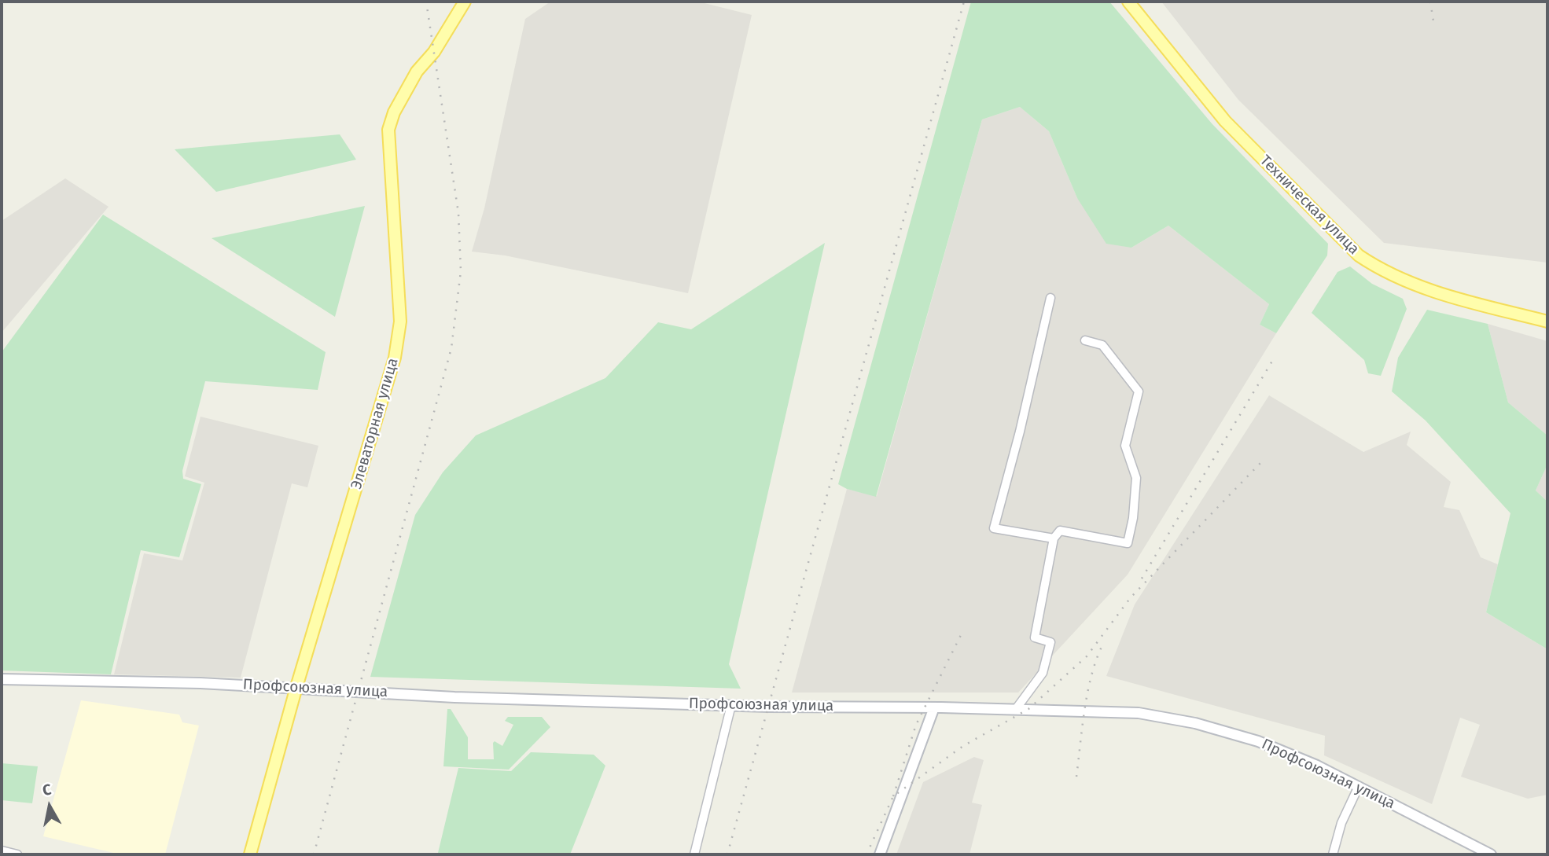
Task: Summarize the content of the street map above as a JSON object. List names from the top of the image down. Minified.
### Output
{"streets":{"main road":["Техническая улица","Элеваторная улица","Профсоюзная улица"]},"crossings":[["Элеваторная улица","Профсоюзная улица"]],"north":"top"}
